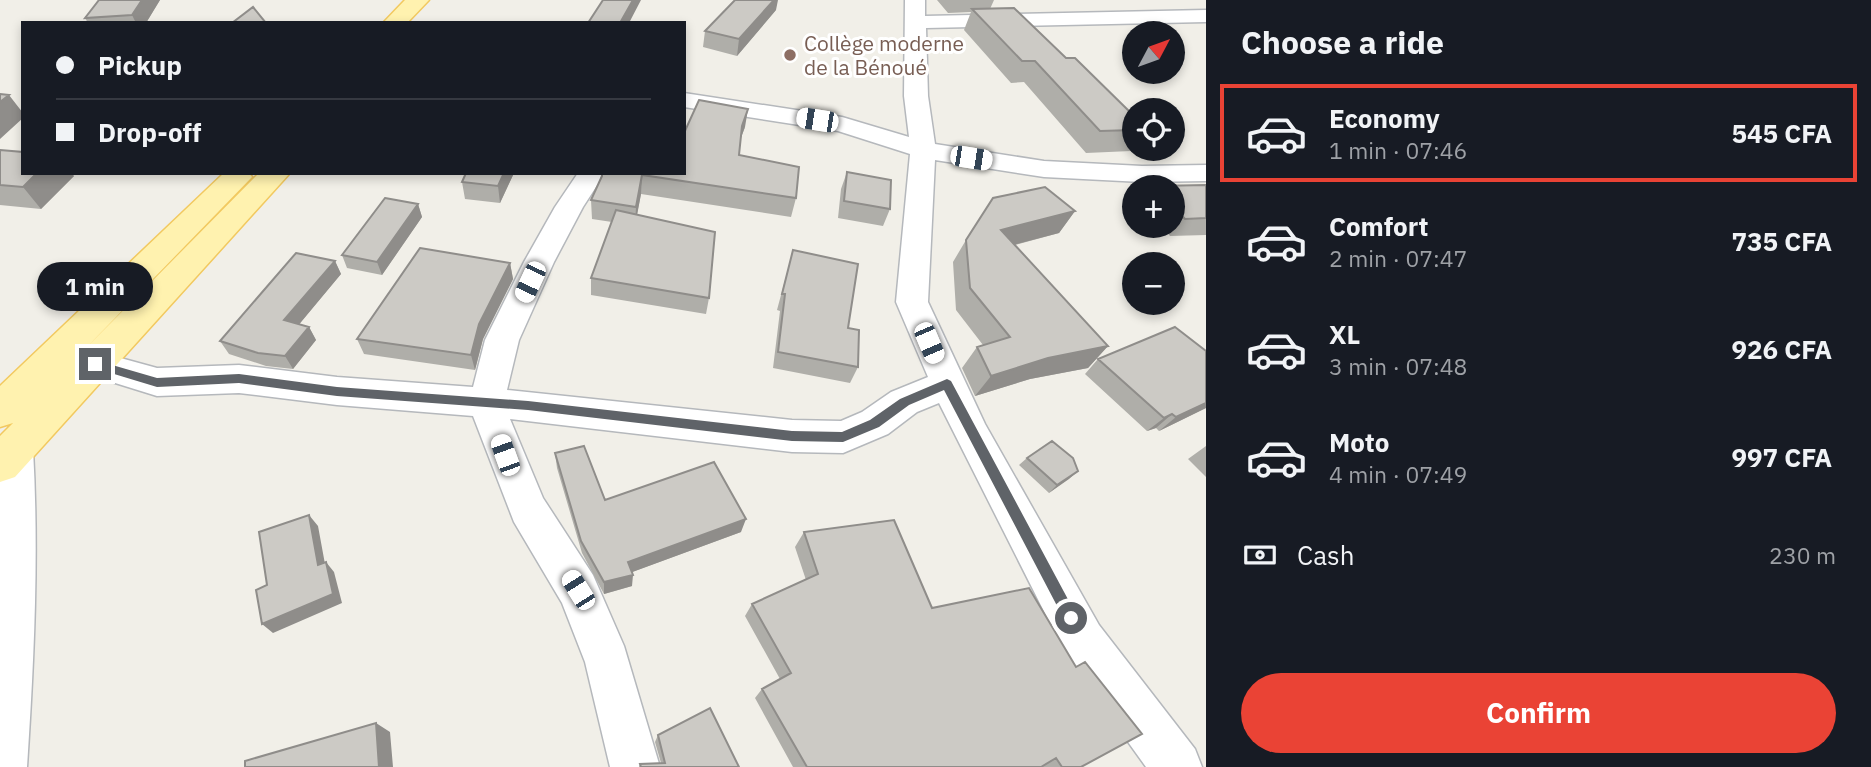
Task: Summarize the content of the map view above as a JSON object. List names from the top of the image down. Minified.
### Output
{"places":["Collège moderne de la Bénoué"],"north":"top right","page":{"heading":"Choose a ride","map_buttons":["+","−"],"banner":["Pickup","Drop-off"],"list":[{"name":"Economy","note":"1 min · 07:46","value":"545 CFA"},{"name":"Comfort","note":"2 min · 07:47","value":"735 CFA"},{"name":"XL","note":"3 min · 07:48","value":"926 CFA"},{"name":"Moto","note":"4 min · 07:49","value":"997 CFA"}],"bubble":"1 min","pay":["Cash","230 m"],"buttons":"Confirm"}}
